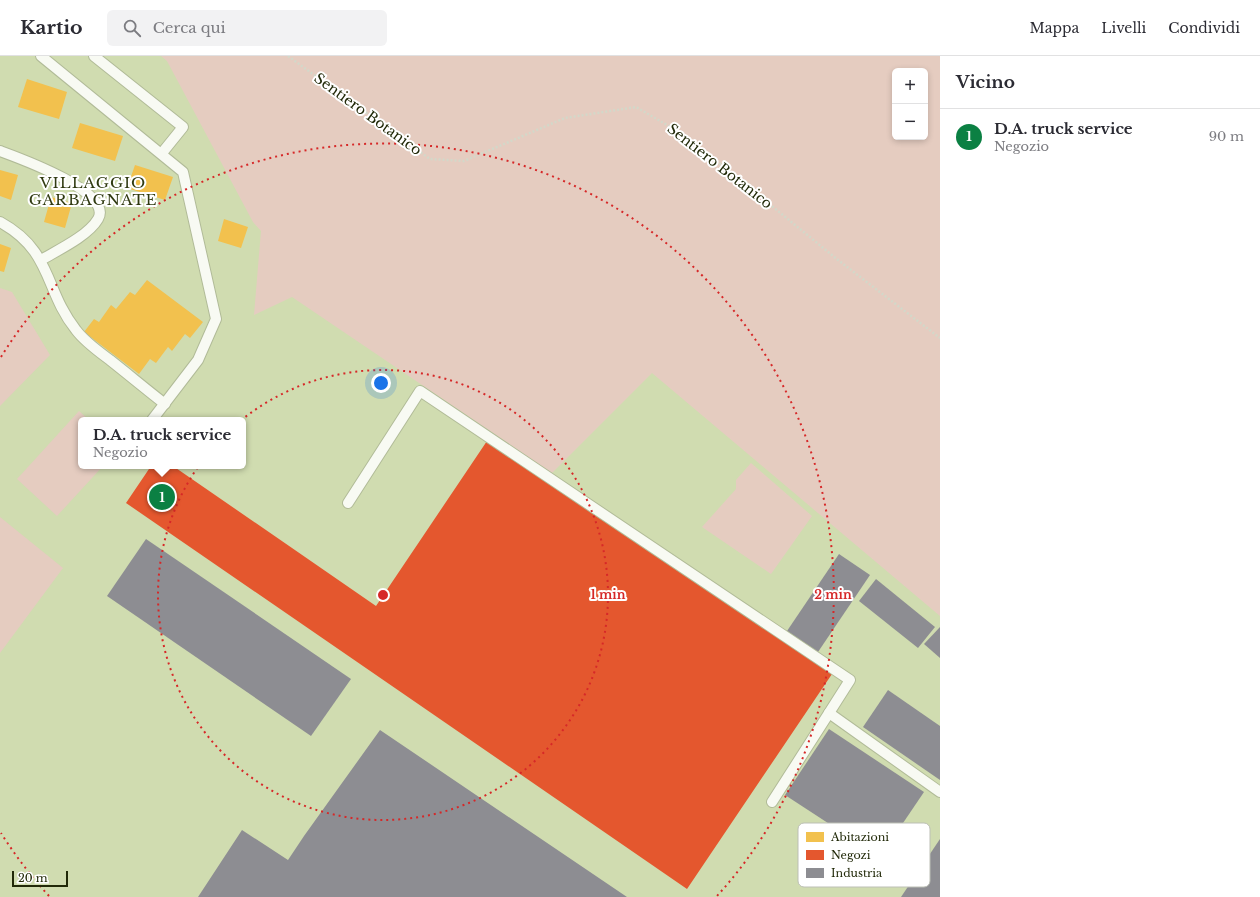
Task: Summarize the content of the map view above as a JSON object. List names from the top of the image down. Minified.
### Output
{"streets":{"path":["Sentiero Botanico"]},"districts":["VILLAGGIO GARBAGNATE"],"legend":["Abitazioni","Negozi","Industria"],"scale_bar":"20 m","page":{"header":"Kartio","search":"Cerca qui","nav":["Mappa","Livelli","Condividi"],"heading":"Vicino","map_buttons":["+","−"],"list":[{"mark":"1","name":"D.A. truck service","note":"Negozio","value":"90 m"}],"popup":["D.A. truck service","Negozio"],"pins":"1","scale":"20 m"},"rings":["1 min","2 min"]}
